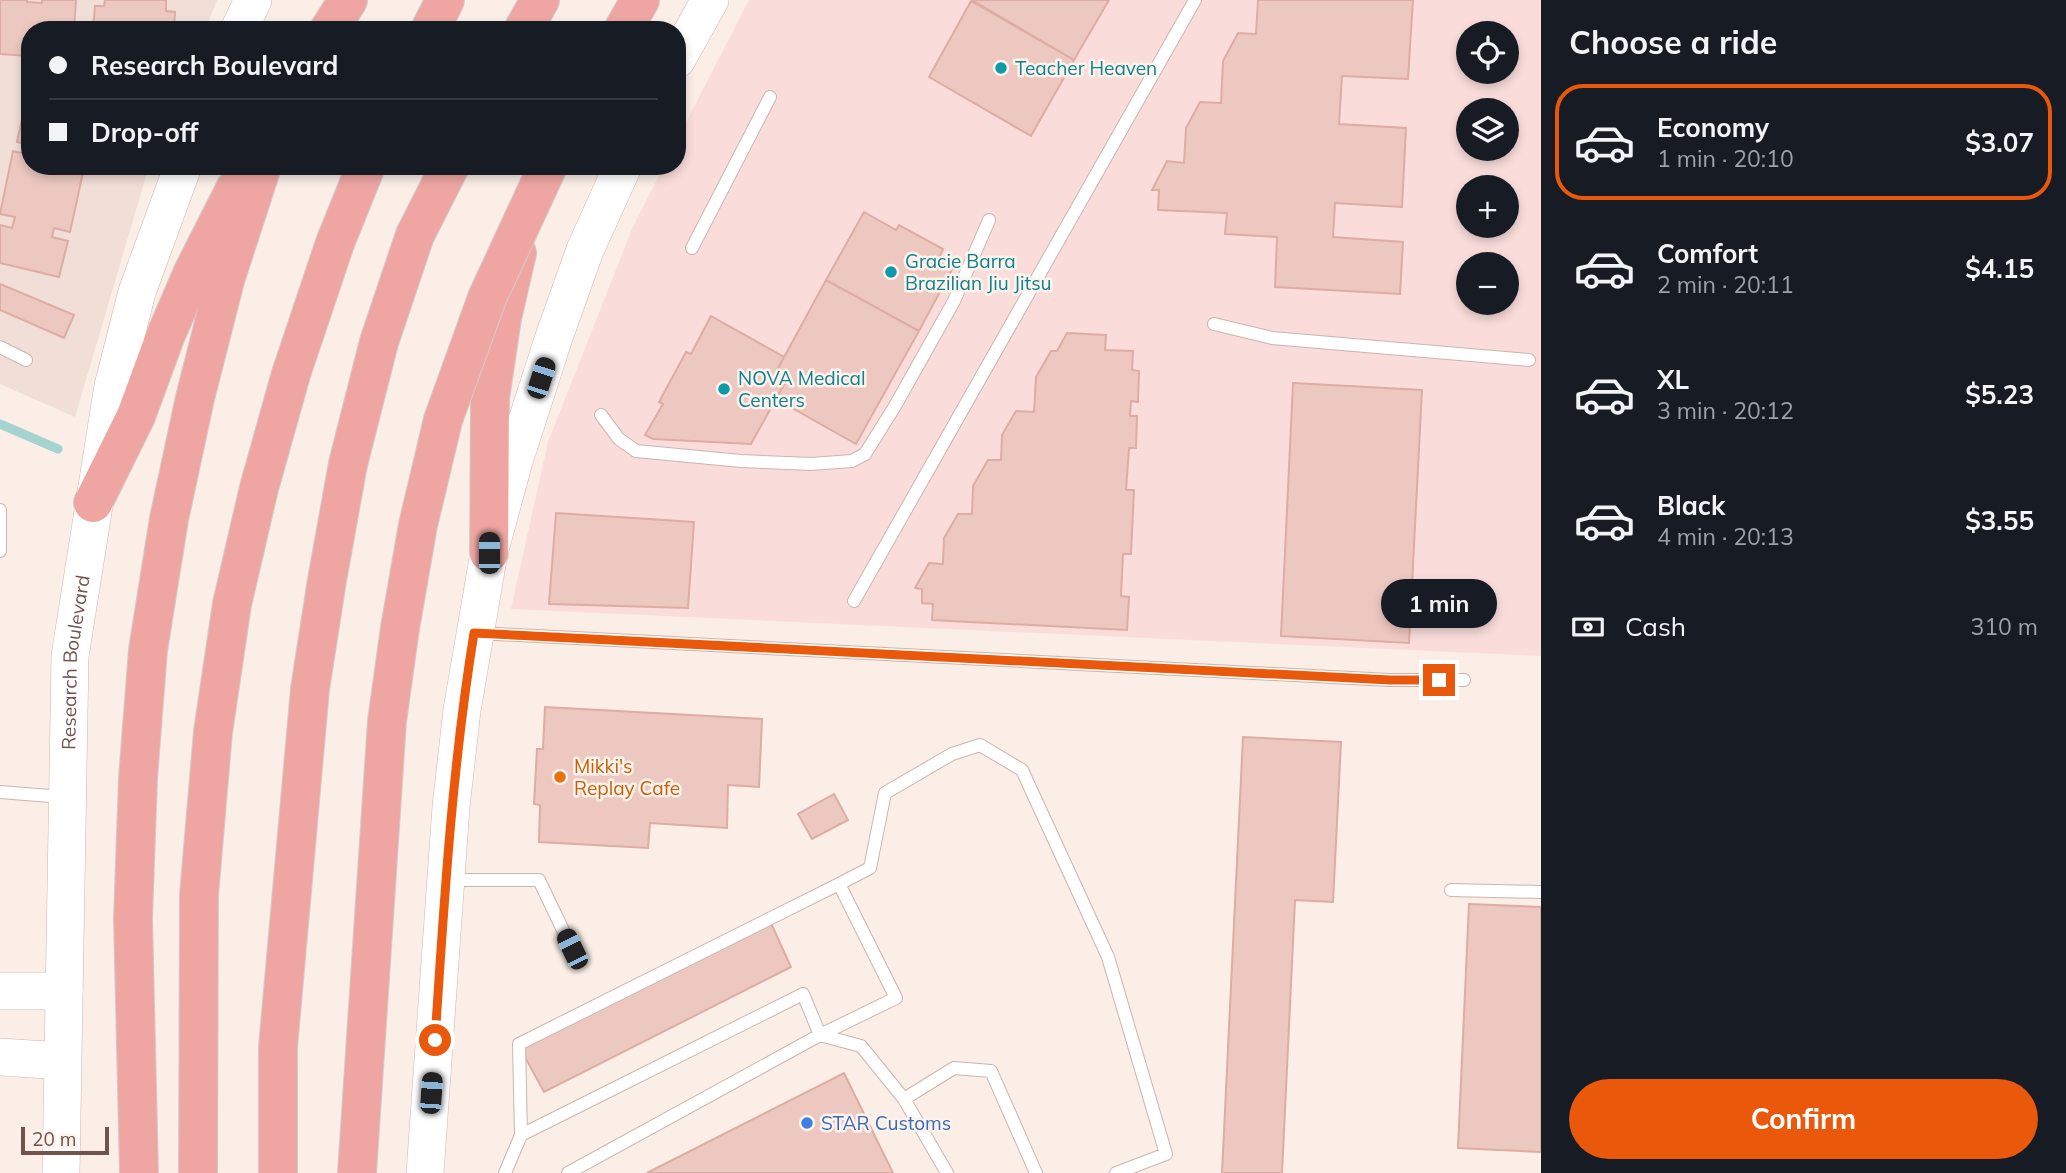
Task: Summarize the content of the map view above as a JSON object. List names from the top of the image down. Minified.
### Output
{"streets":{"main road":["Research Boulevard"]},"places":["Teacher Heaven","Gracie Barra Brazilian Jiu Jitsu","NOVA Medical Centers","Mikki's Replay Cafe","STAR Customs"],"scale_bar":"20 m","page":{"heading":"Choose a ride","map_buttons":["+","−"],"banner":["Research Boulevard","Drop-off"],"list":[{"name":"Economy","note":"1 min · 20:10","value":"$3.07"},{"name":"Comfort","note":"2 min · 20:11","value":"$4.15"},{"name":"XL","note":"3 min · 20:12","value":"$5.23"},{"name":"Black","note":"4 min · 20:13","value":"$3.55"}],"bubble":"1 min","pay":["Cash","310 m"],"buttons":"Confirm","scale":"20 m"}}
